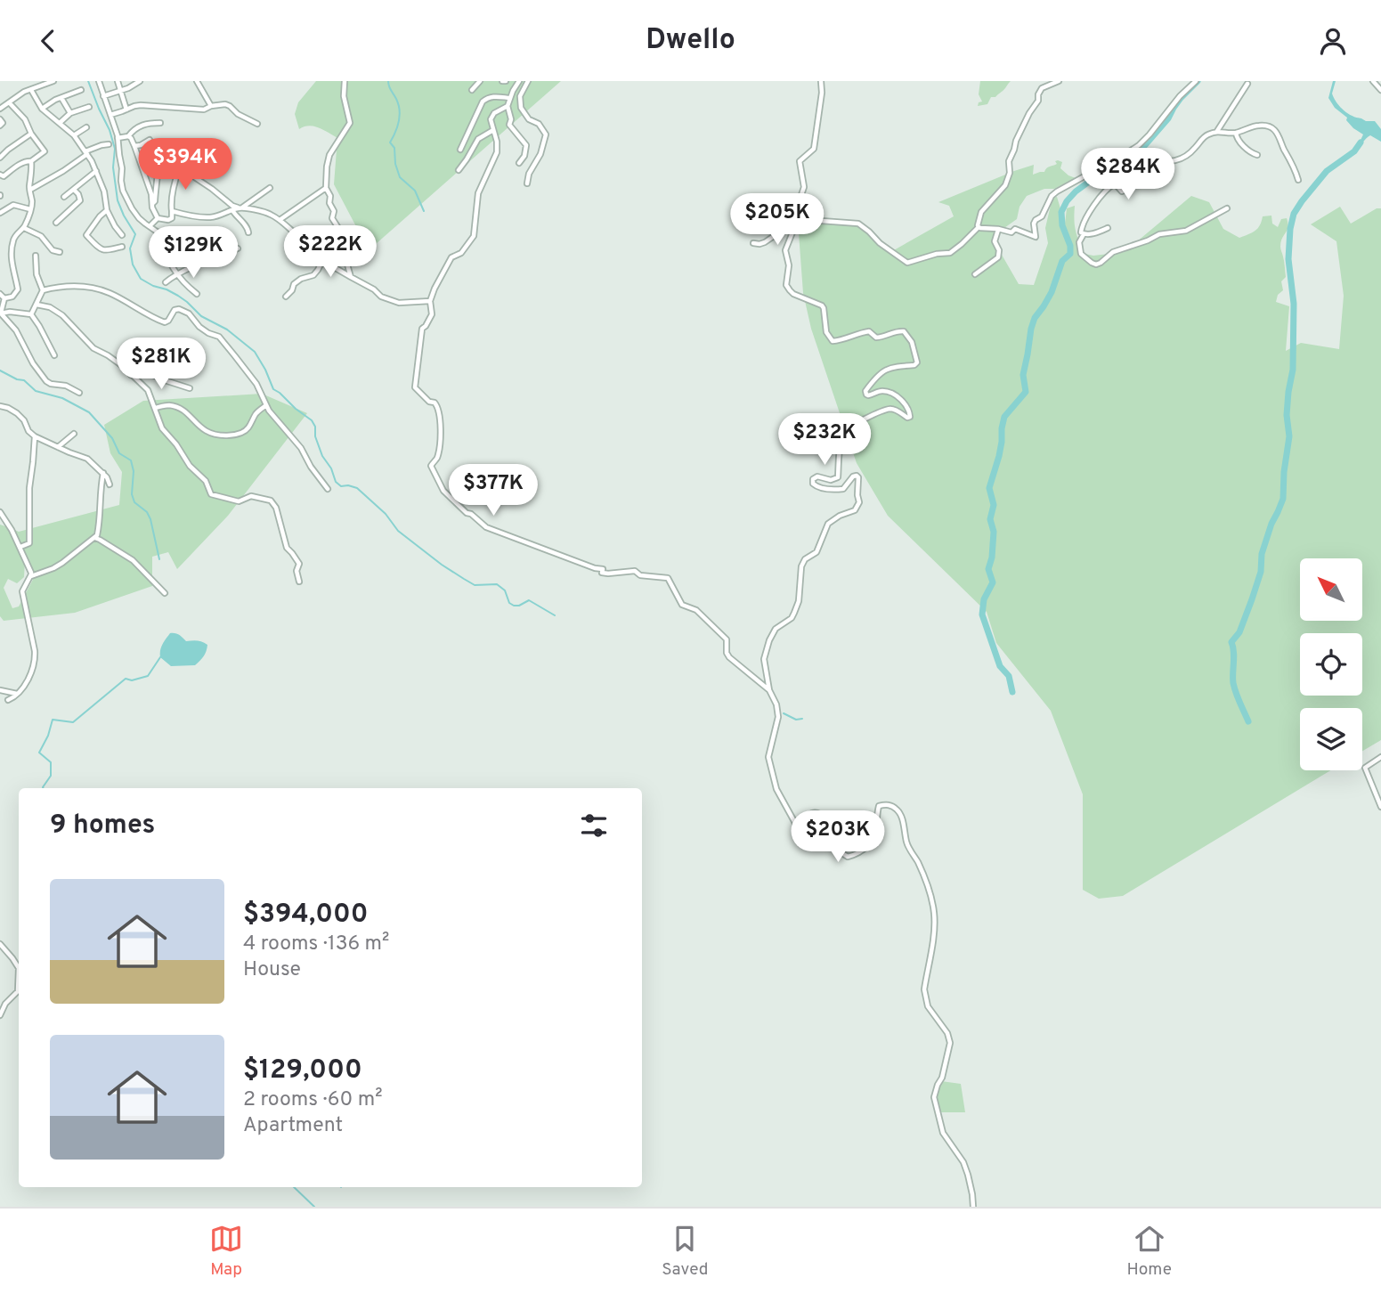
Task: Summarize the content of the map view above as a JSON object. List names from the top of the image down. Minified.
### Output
{"north":"top left","page":{"header":"Dwello","price":["$394K","$284K","$205K","$222K","$129K","$281K","$232K","$377K","$203K"],"heading":"9 homes","list":[{"name":"$394,000","note":"4 rooms · 136 m² · House"},{"name":"$129,000","note":"2 rooms · 60 m² · Apartment"}],"tabs":["Map","Saved","Home"]}}
